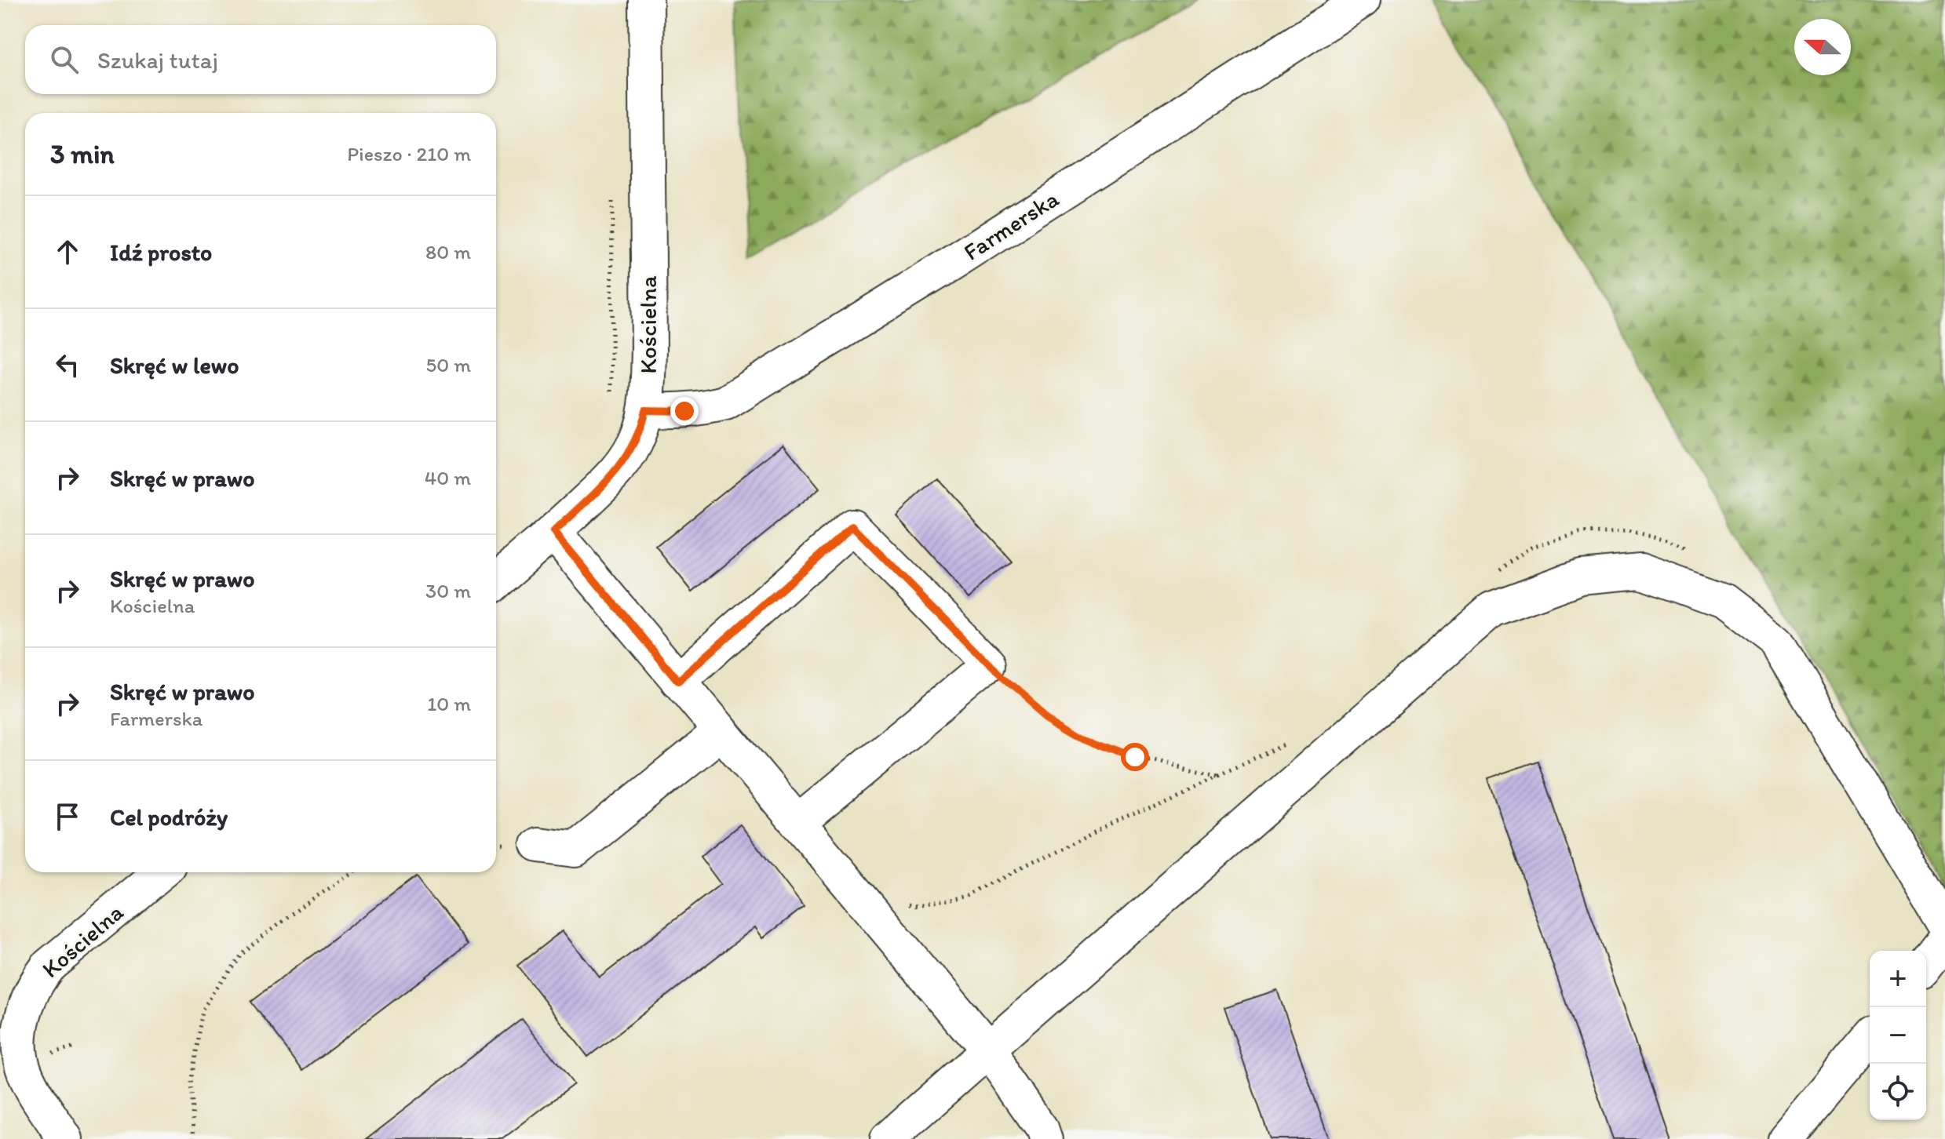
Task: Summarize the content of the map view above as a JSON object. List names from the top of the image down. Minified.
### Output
{"streets":{"street":["Farmerska","Kościelna"]},"crossings":[["Farmerska","Kościelna"]],"north":"left","page":{"search":"Szukaj tutaj","heading":["3 min","Pieszo · 210 m"],"list":[["Idź prosto","80 m"],["Skręć w lewo","50 m"],["Skręć w prawo","40 m"],["Skręć w prawo","Kościelna","30 m"],["Skręć w prawo","Farmerska","10 m"],"Cel podróży"],"map_buttons":["+","−"]}}
